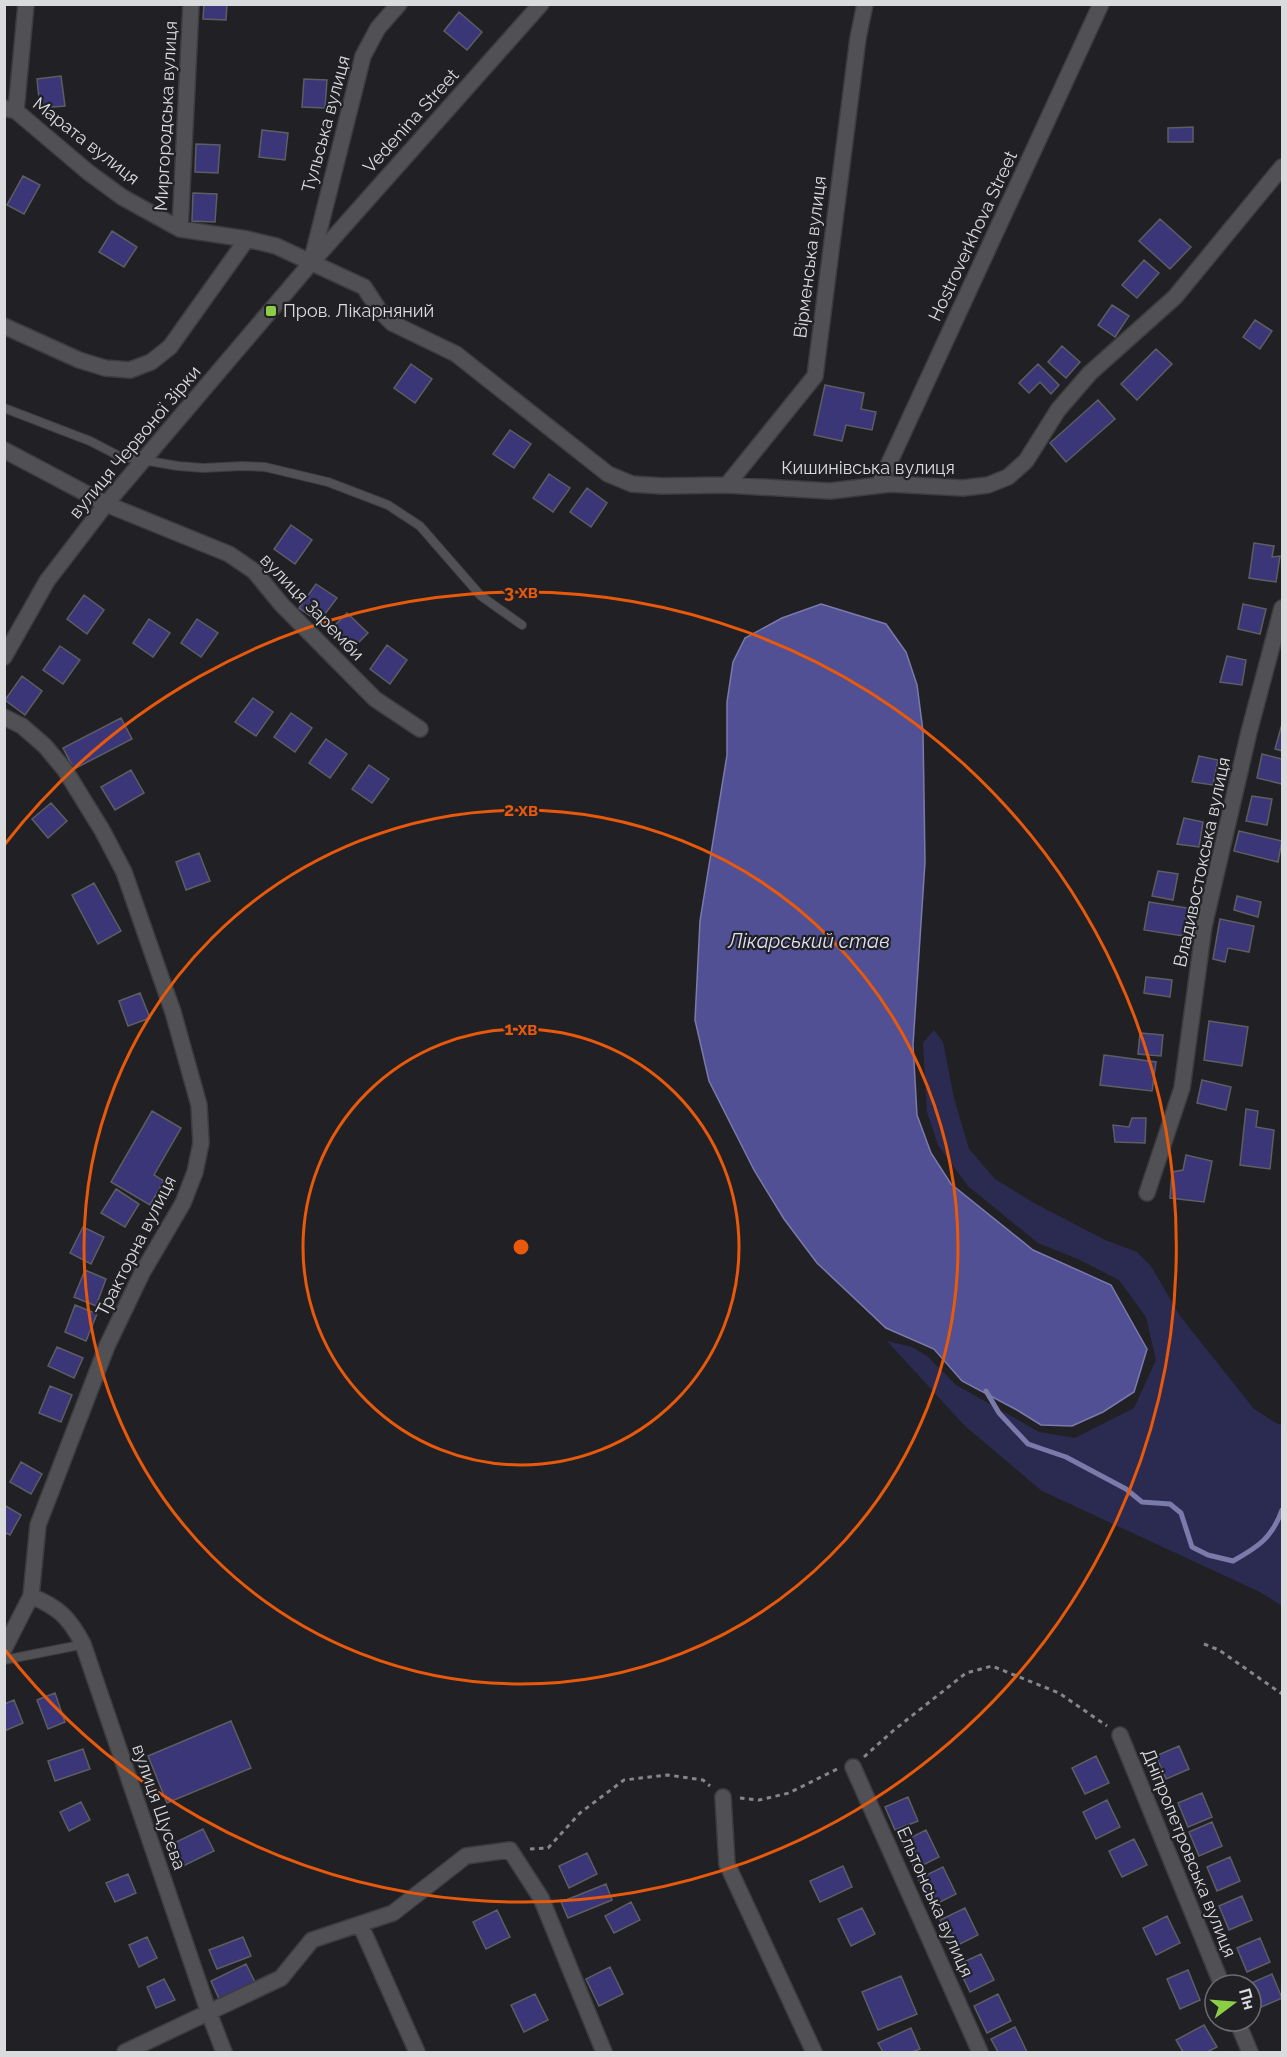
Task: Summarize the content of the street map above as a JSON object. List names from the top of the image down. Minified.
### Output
{"streets":{"street":["Миргородська вулиця","Vedenina Street","Тульська вулиця","Марата вулиця","Hostroverkhova Street","Вірменська вулиця","вулиця Червоної Зірки","Кишинівська вулиця","вулиця Заремби","Владивостокська вулиця","Тракторна вулиця","вулиця Щусєва","Дніпропетровська вулиця","Ельтонська вулиця"]},"crossings":[["Миргородська вулиця","Марата вулиця"],["Vedenina Street","Тульська вулиця"],["Vedenina Street","Марата вулиця"],["Vedenina Street","вулиця Червоної Зірки"],["Vedenina Street","Кишинівська вулиця"],["Тульська вулиця","Марата вулиця"],["Тульська вулиця","вулиця Червоної Зірки"],["Тульська вулиця","Кишинівська вулиця"],["Марата вулиця","вулиця Червоної Зірки"],["Марата вулиця","Кишинівська вулиця"],["Hostroverkhova Street","Кишинівська вулиця"],["Вірменська вулиця","Кишинівська вулиця"],["вулиця Червоної Зірки","Кишинівська вулиця"],["вулиця Червоної Зірки","вулиця Заремби"],["Тракторна вулиця","вулиця Щусєва"]],"water":["Лікарський став"],"places":{"transit":["Пров. Лікарняний"]},"north":"right","rings":["3 хв","2 хв","1 хв"]}
